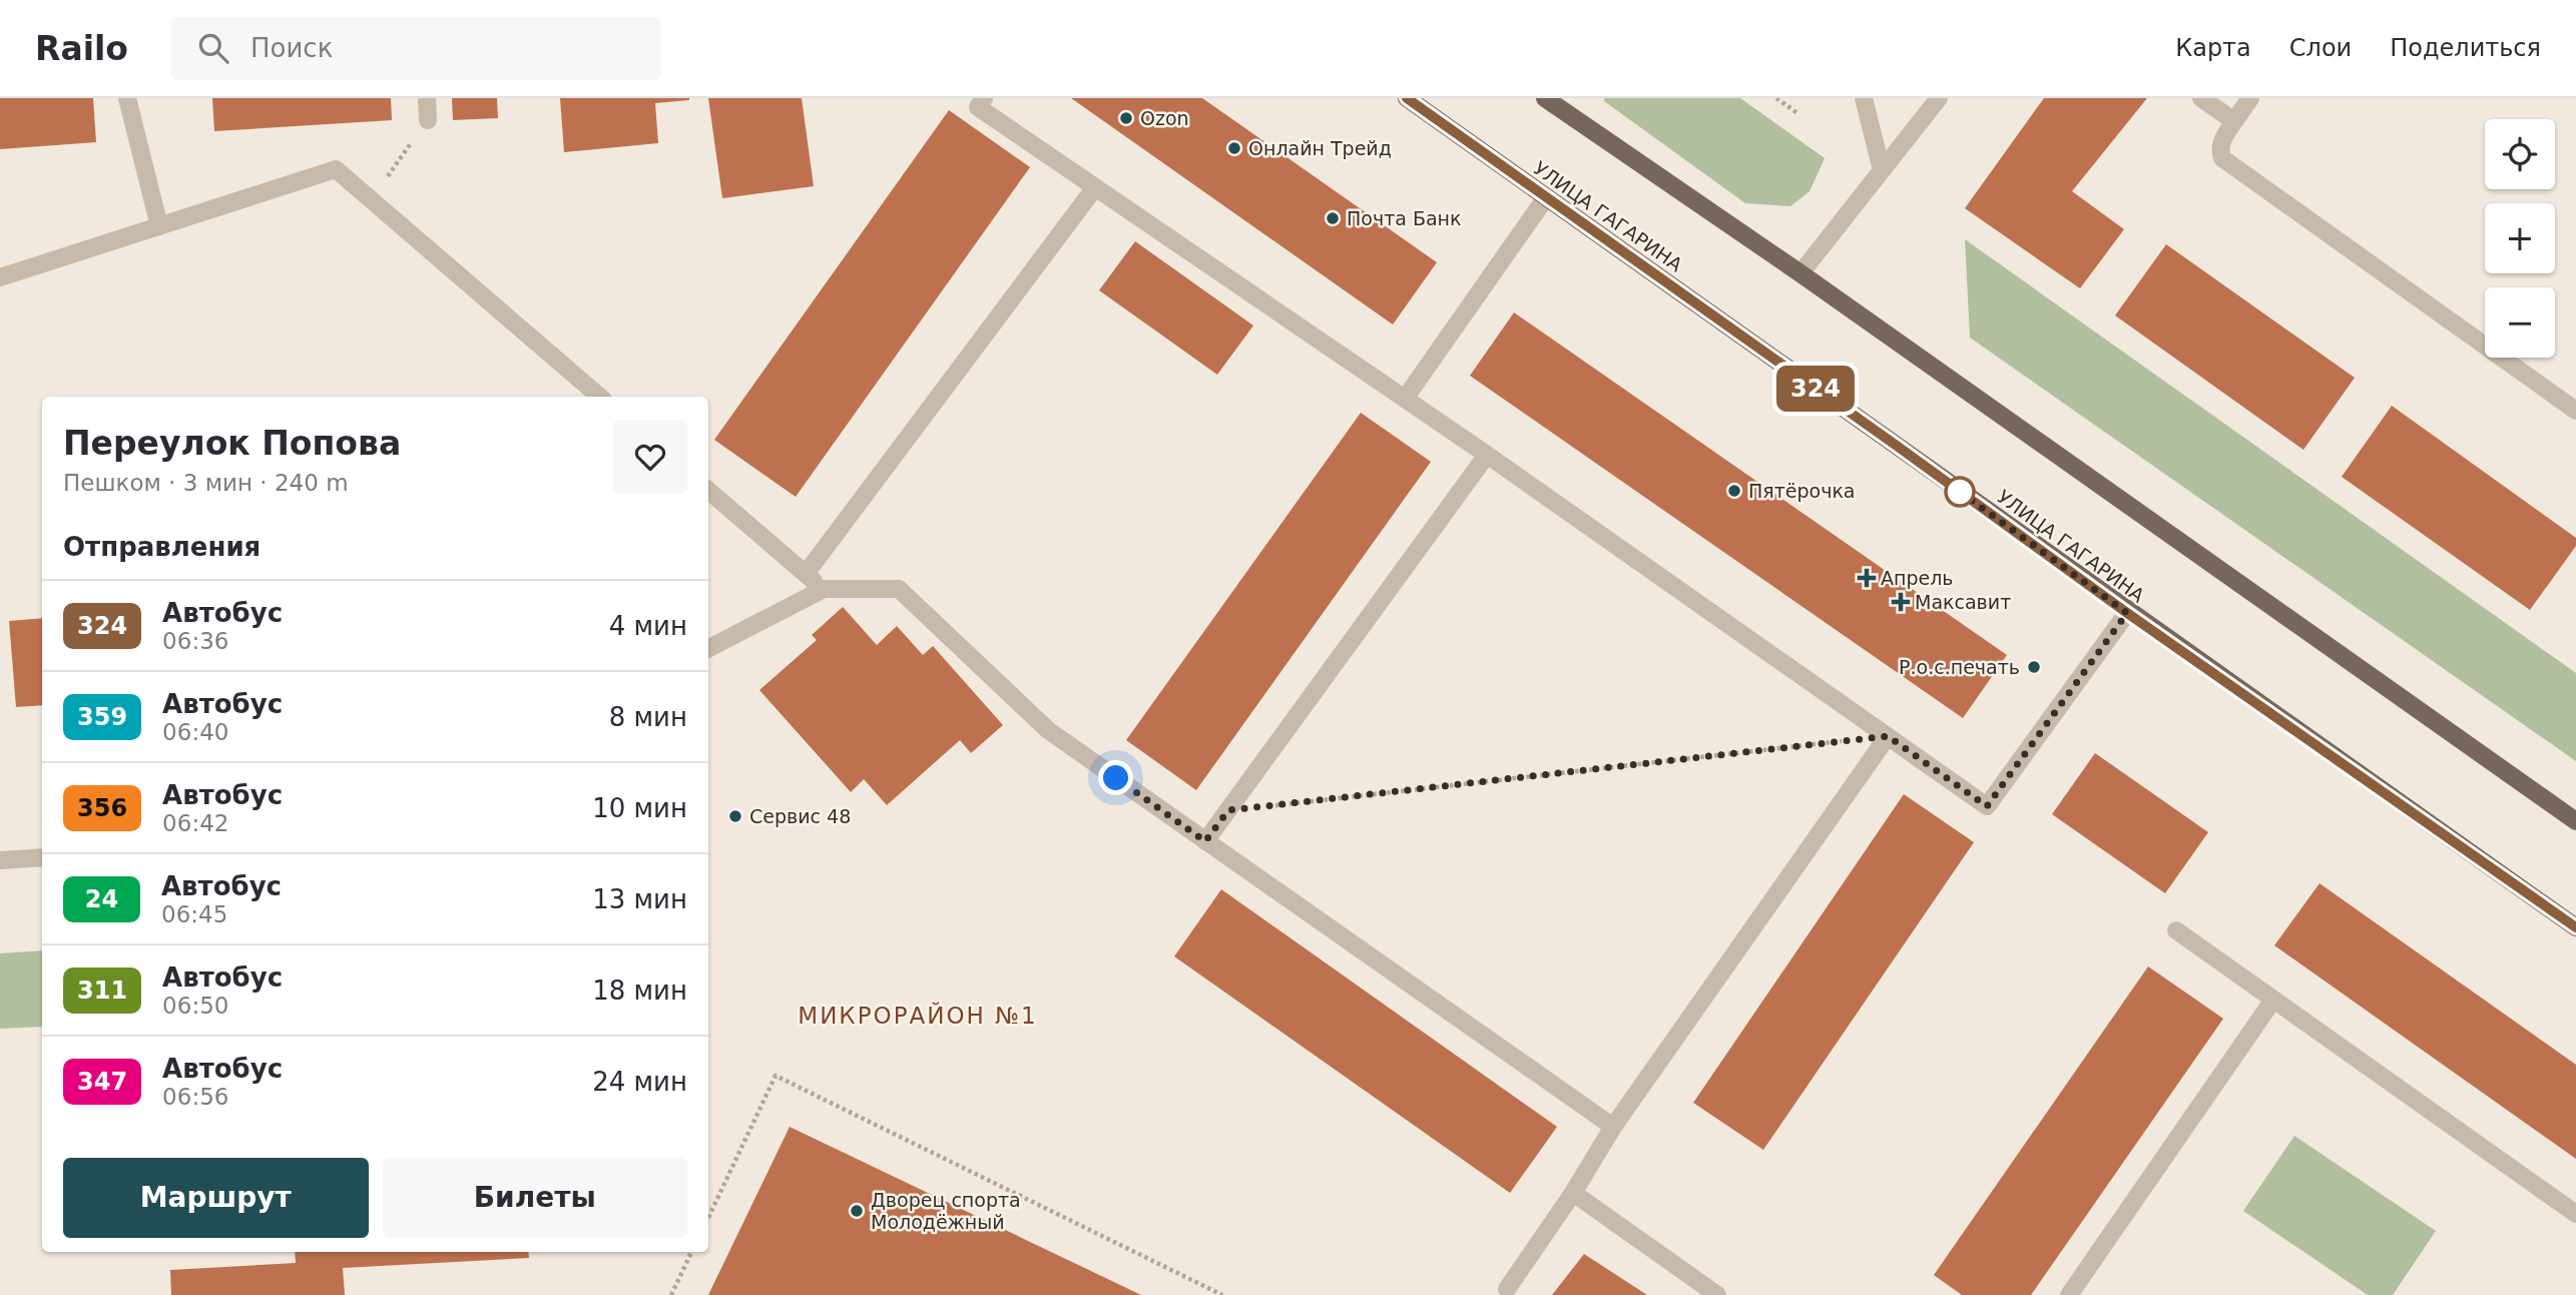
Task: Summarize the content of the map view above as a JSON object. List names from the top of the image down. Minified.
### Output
{"streets":{"main road":["УЛИЦА ГАГАРИНА"]},"districts":["МИКРОРАЙОН №1"],"places":{"other":["Ozon","Онлайн Трейд","Почта Банк","Пятёрочка","Р.о.с.печать","Сервис 48","Дворец спорта Молодёжный"],"health":["Апрель","Максавит"]},"lines":["bus line 324"],"page":{"header":"Railo","search":"Поиск","nav":["Карта","Слои","Поделиться"],"on_map":"324","map_buttons":["+","−"],"heading":[["Переулок Попова","Пешком · 3 мин · 240 m"],"Отправления"],"list":[{"mark":"324","name":"Автобус","note":"06:36","value":"4 мин"},{"mark":"359","name":"Автобус","note":"06:40","value":"8 мин"},{"mark":"356","name":"Автобус","note":"06:42","value":"10 мин"},{"mark":"24","name":"Автобус","note":"06:45","value":"13 мин"},{"mark":"311","name":"Автобус","note":"06:50","value":"18 мин"},{"mark":"347","name":"Автобус","note":"06:56","value":"24 мин"}],"buttons":["Маршрут","Билеты"]}}
